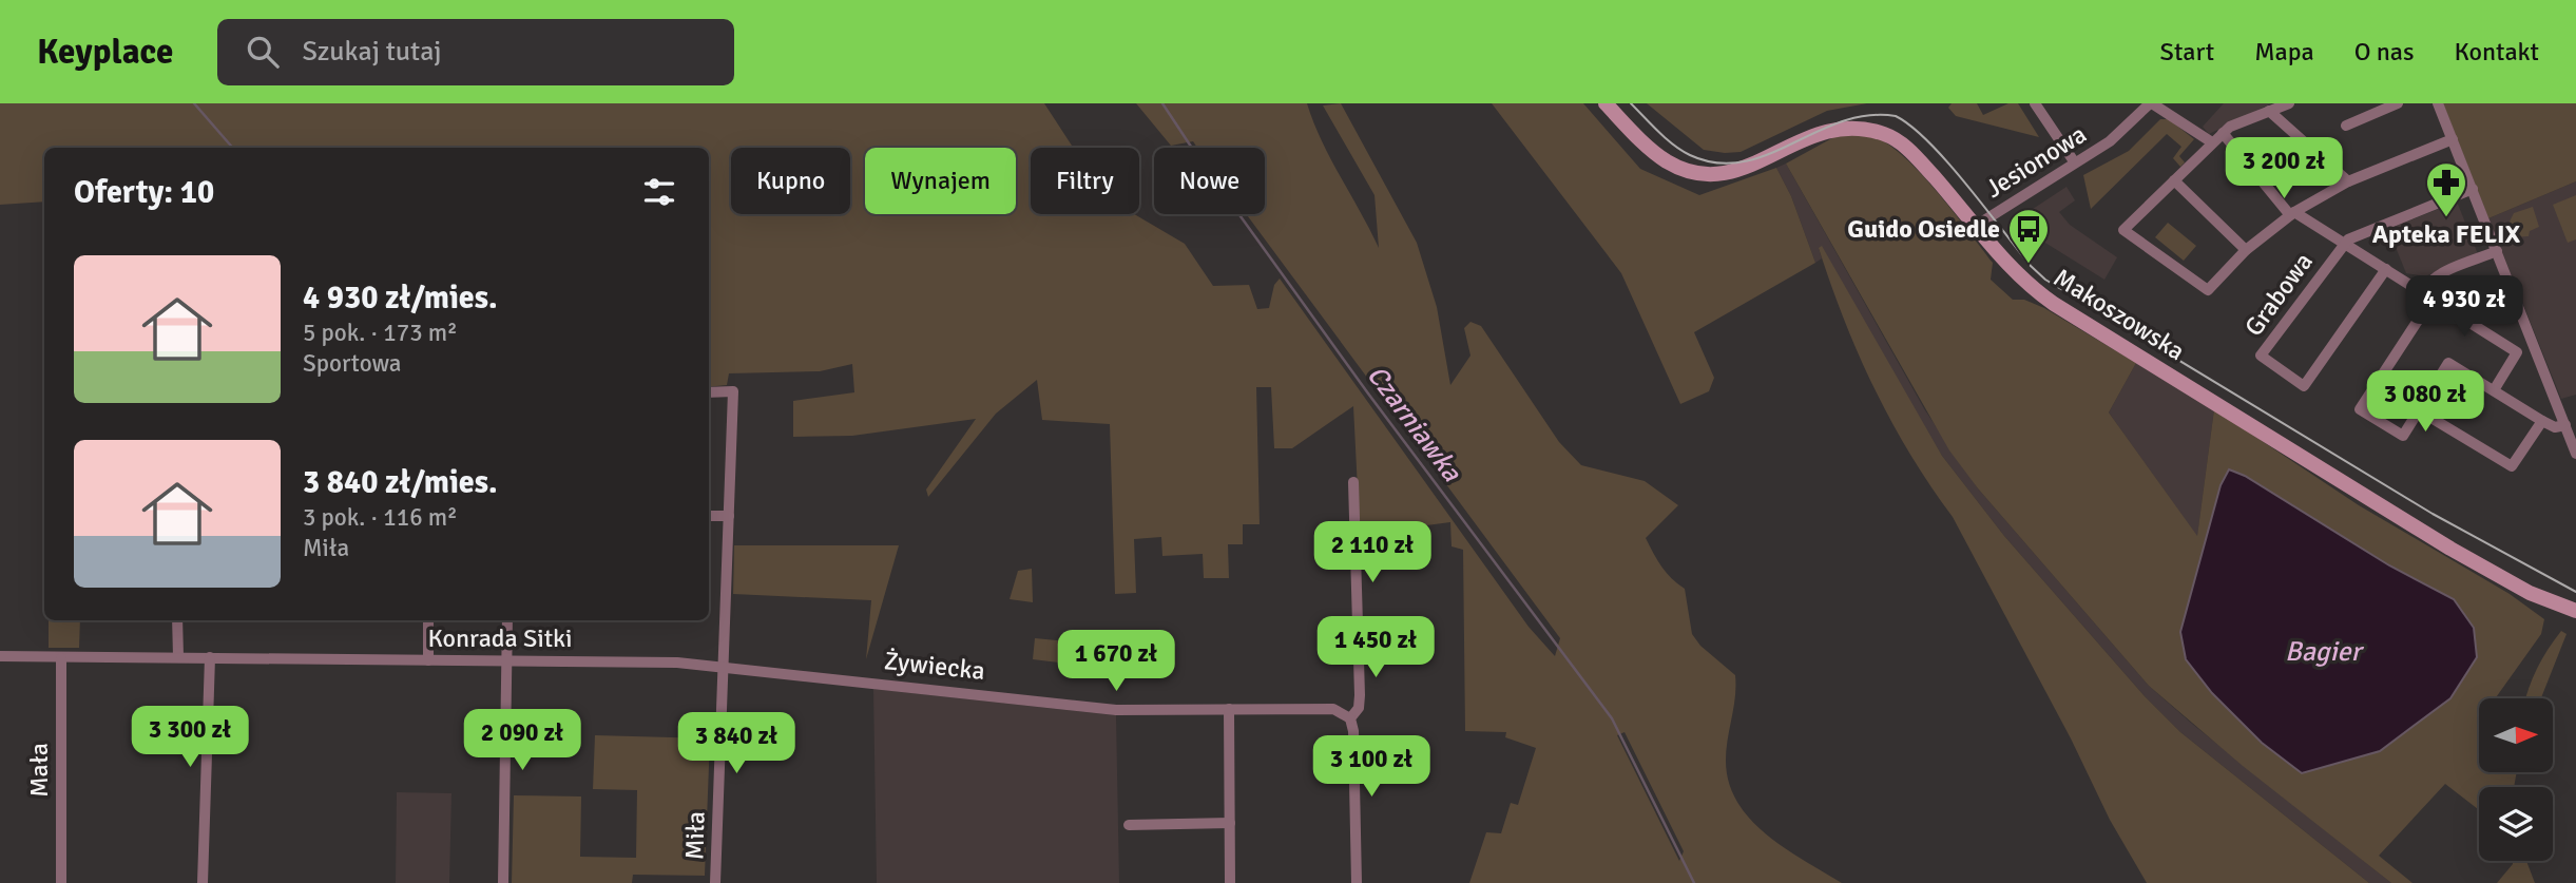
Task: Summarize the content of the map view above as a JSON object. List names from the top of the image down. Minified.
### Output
{"streets":{"main road":["Makoszowska"],"street":["Jesionowa","Grabowa","Konrada Sitki","Żywiecka","Mała","Miła"]},"crossings":[["Jesionowa","Makoszowska"],["Konrada Sitki","Żywiecka"],["Konrada Sitki","Mała"],["Konrada Sitki","Miła"]],"water":["Czarniawka","Bagier"],"places":{"pharmacy":["Apteka FELIX"],"bus stop":["Guido Osiedle"]},"north":"right","page":{"header":"Keyplace","search":"Szukaj tutaj","nav":["Start","Mapa","O nas","Kontakt"],"price":["3 200 zł","4 930 zł","3 080 zł","2 110 zł","1 450 zł","1 670 zł","3 300 zł","2 090 zł","3 840 zł","3 100 zł"],"chip":["Kupno","Wynajem","Filtry","Nowe"],"heading":"Oferty: 10","list":[{"name":"4 930 zł/mies.","note":"5 pok. · 173 m² · Sportowa"},{"name":"3 840 zł/mies.","note":"3 pok. · 116 m² · Miła"}]}}
